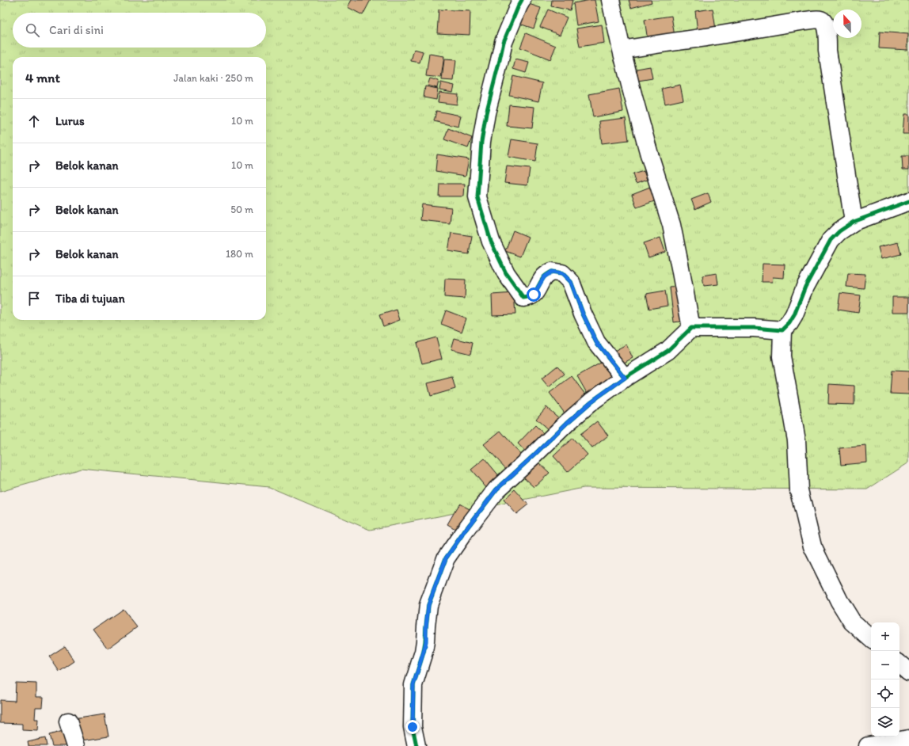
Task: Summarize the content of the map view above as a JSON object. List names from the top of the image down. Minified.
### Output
{"north":"top","page":{"search":"Cari di sini","heading":["4 mnt","Jalan kaki · 250 m"],"list":[["Lurus","10 m"],["Belok kanan","10 m"],["Belok kanan","50 m"],["Belok kanan","180 m"],"Tiba di tujuan"],"map_buttons":["+","−"]}}
